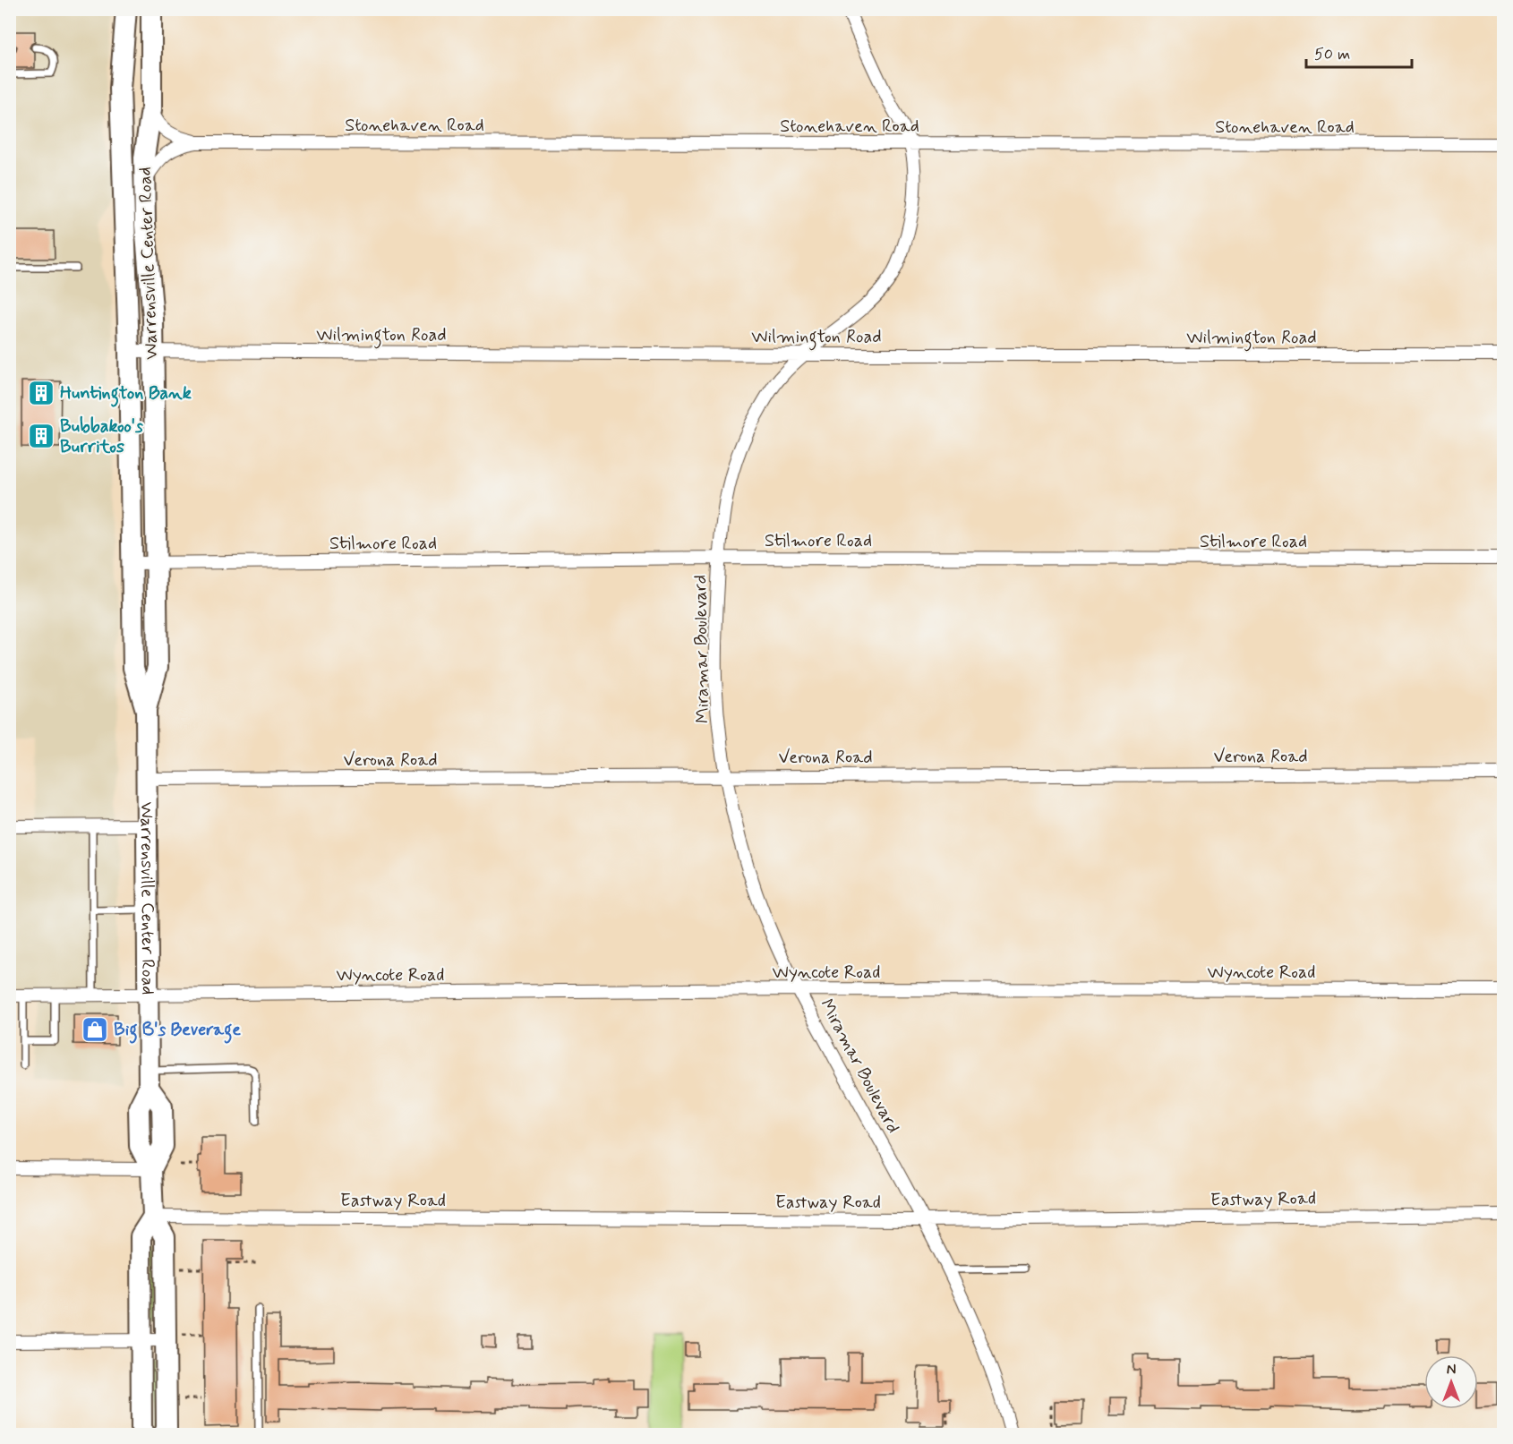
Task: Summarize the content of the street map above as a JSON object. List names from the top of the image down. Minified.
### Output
{"streets":{"main road":["Warrensville Center Road"],"street":["Stonehaven Road","Wilmington Road","Stilmore Road","Miramar Boulevard","Verona Road","Wyncote Road","Eastway Road"]},"crossings":[["Stonehaven Road","Warrensville Center Road"],["Stonehaven Road","Miramar Boulevard"],["Warrensville Center Road","Wilmington Road"],["Warrensville Center Road","Stilmore Road"],["Warrensville Center Road","Verona Road"],["Warrensville Center Road","Wyncote Road"],["Warrensville Center Road","Eastway Road"],["Wilmington Road","Miramar Boulevard"],["Stilmore Road","Miramar Boulevard"],["Miramar Boulevard","Verona Road"],["Miramar Boulevard","Wyncote Road"],["Miramar Boulevard","Eastway Road"]],"places":{"building":["Huntington Bank","Bubbakoo's Burritos"],"shop":["Big B's Beverage"]},"scale_bar":"50 m","north":"top"}
